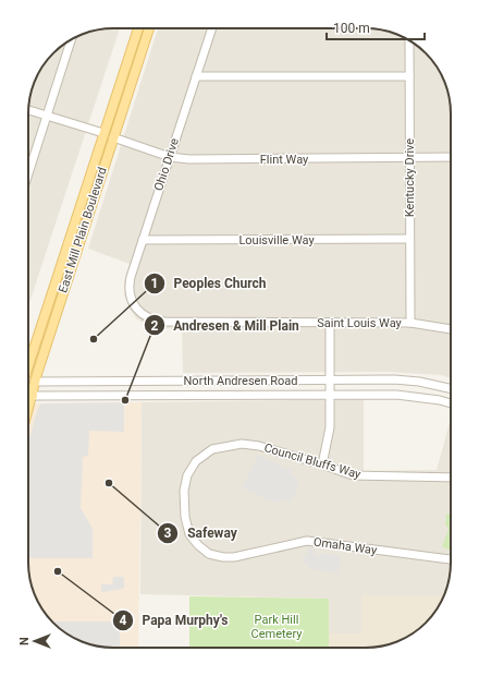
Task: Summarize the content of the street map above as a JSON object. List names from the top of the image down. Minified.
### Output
{"streets":{"main road":["East Mill Plain Boulevard","North Andresen Road"],"street":["Flint Way","Ohio Drive","Kentucky Drive","Louisville Way","Saint Louis Way","Council Bluffs Way","Omaha Way"]},"crossings":[["Flint Way","Ohio Drive"],["Flint Way","Kentucky Drive"],["Flint Way","East Mill Plain Boulevard"],["Ohio Drive","Louisville Way"],["Ohio Drive","Saint Louis Way"],["Kentucky Drive","Louisville Way"],["Kentucky Drive","Saint Louis Way"],["East Mill Plain Boulevard","North Andresen Road"],["Council Bluffs Way","Omaha Way"]],"parks":["Park Hill Cemetery"],"places":["Peoples Church","Andresen & Mill Plain","Safeway","Papa Murphy's"],"scale_bar":"100 m","north":"left"}
